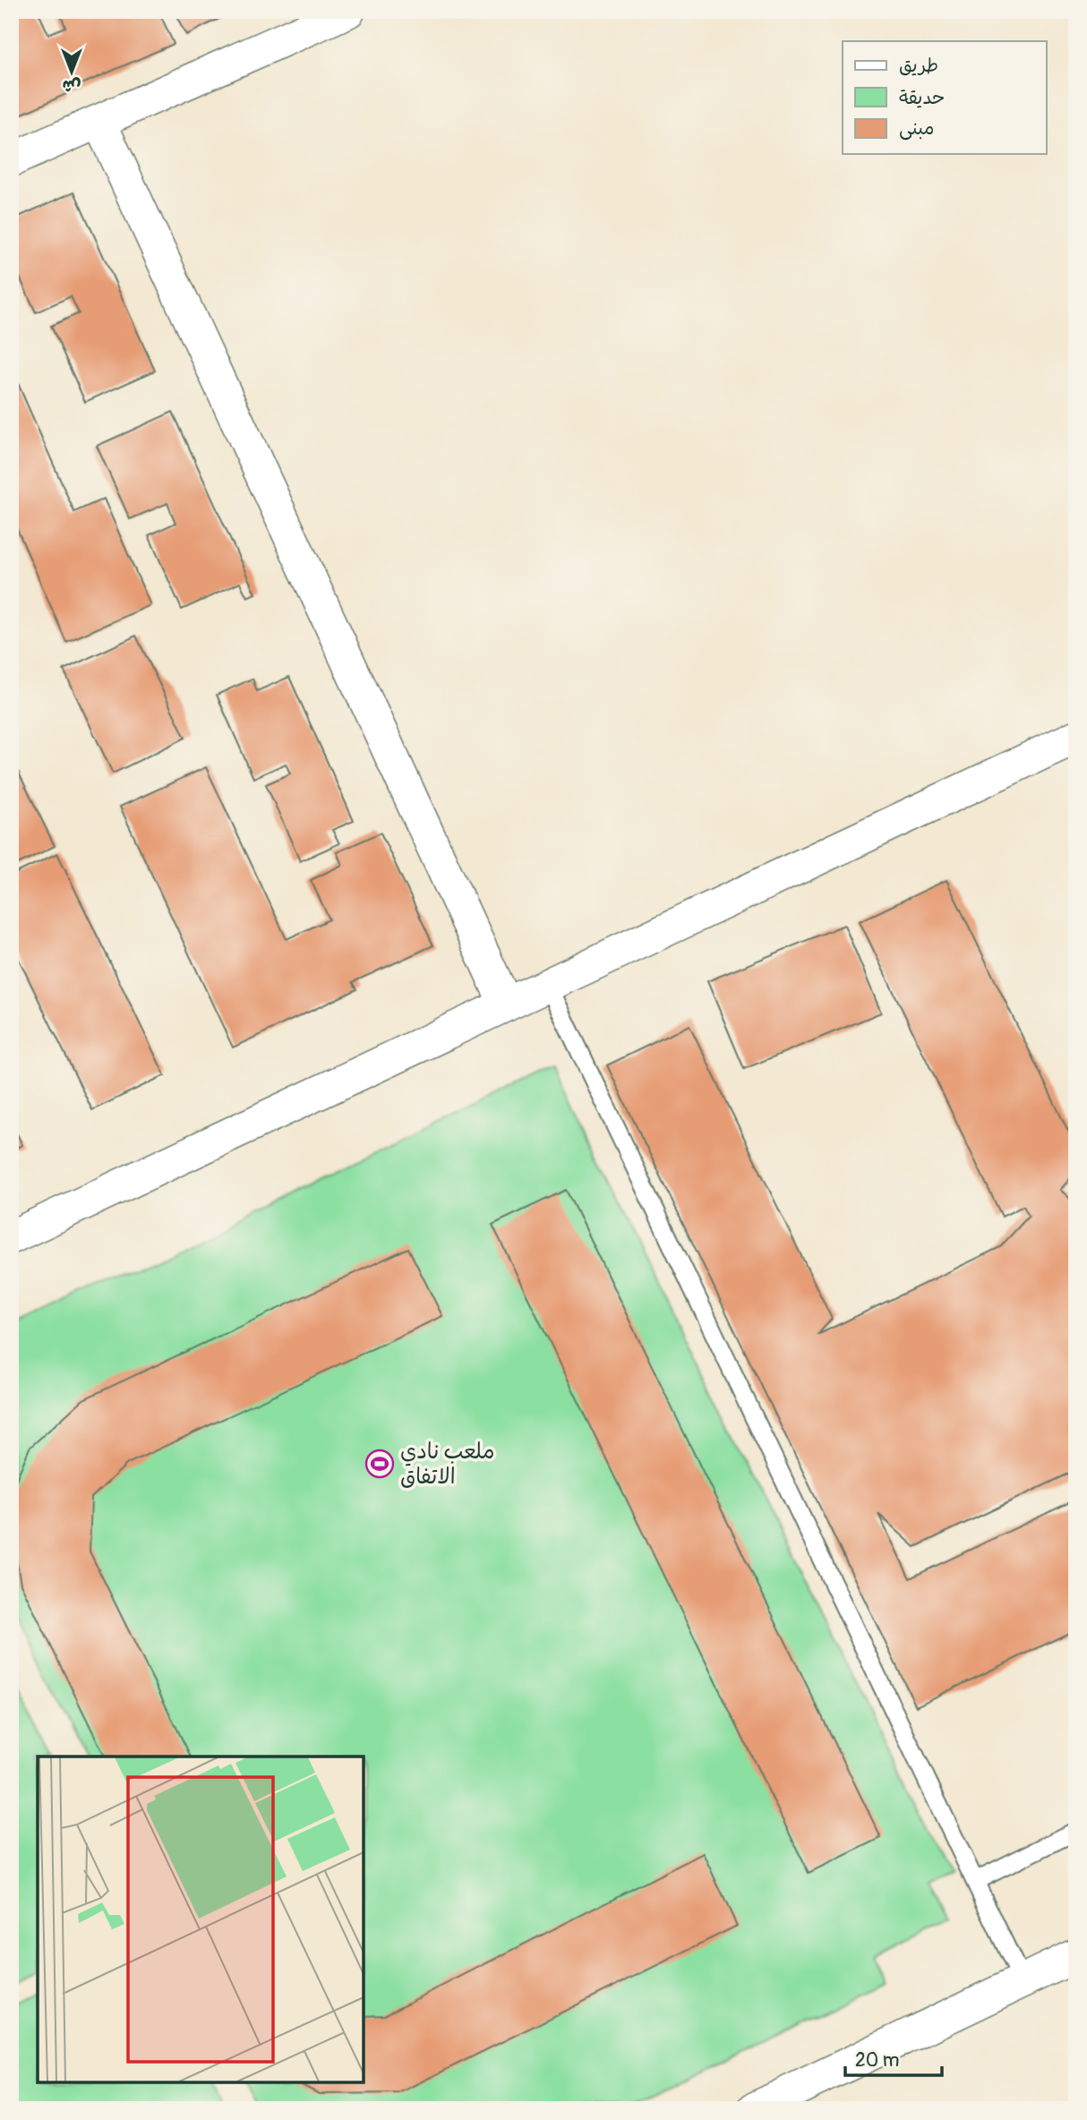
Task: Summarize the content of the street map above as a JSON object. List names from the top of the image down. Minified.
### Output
{"places":{"sports":["ملعب نادي الاتفاق"]},"legend":["طريق","حديقة","مبنى"],"scale_bar":"20 m","north":"bottom"}
